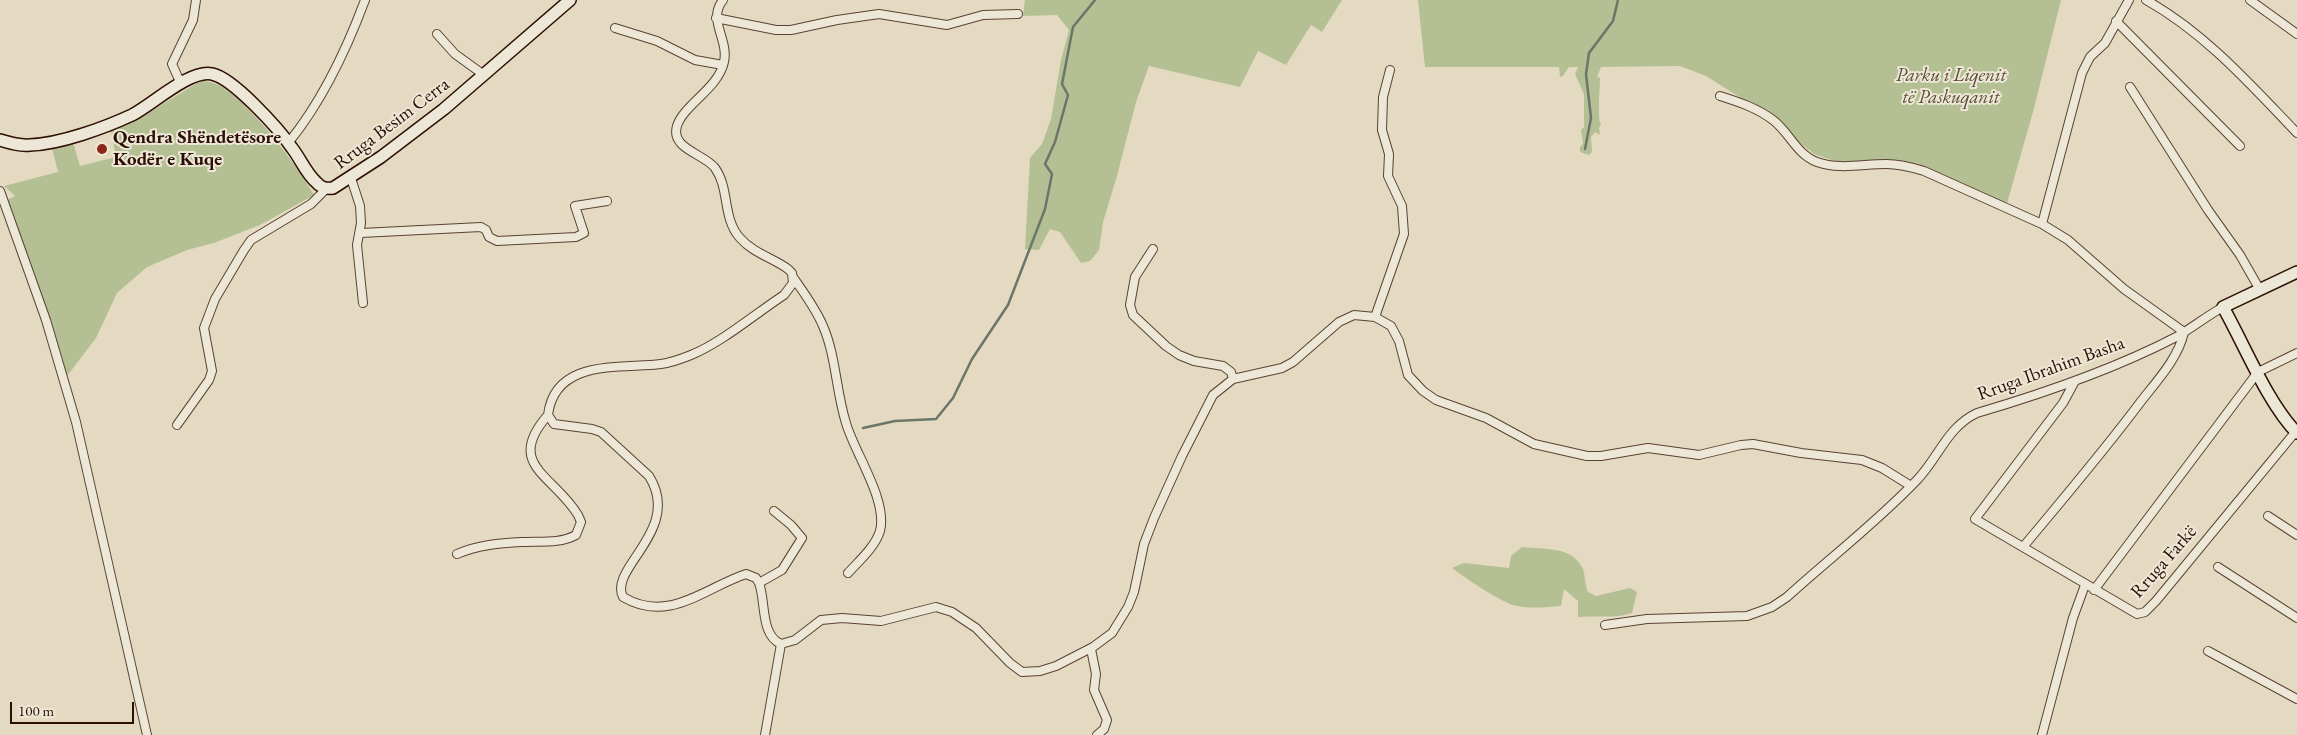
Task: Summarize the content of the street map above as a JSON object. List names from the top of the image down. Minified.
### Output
{"streets":{"street":["Rruga Besim Cerra","Rruga Ibrahim Basha","Rruga Farkë"]},"crossings":[["Rruga Ibrahim Basha","Rruga Farkë"]],"parks":["Parku i Liqenit të Paskuqanit"],"places":["Qendra Shëndetësore Kodër e Kuqe"],"scale_bar":"100 m"}
